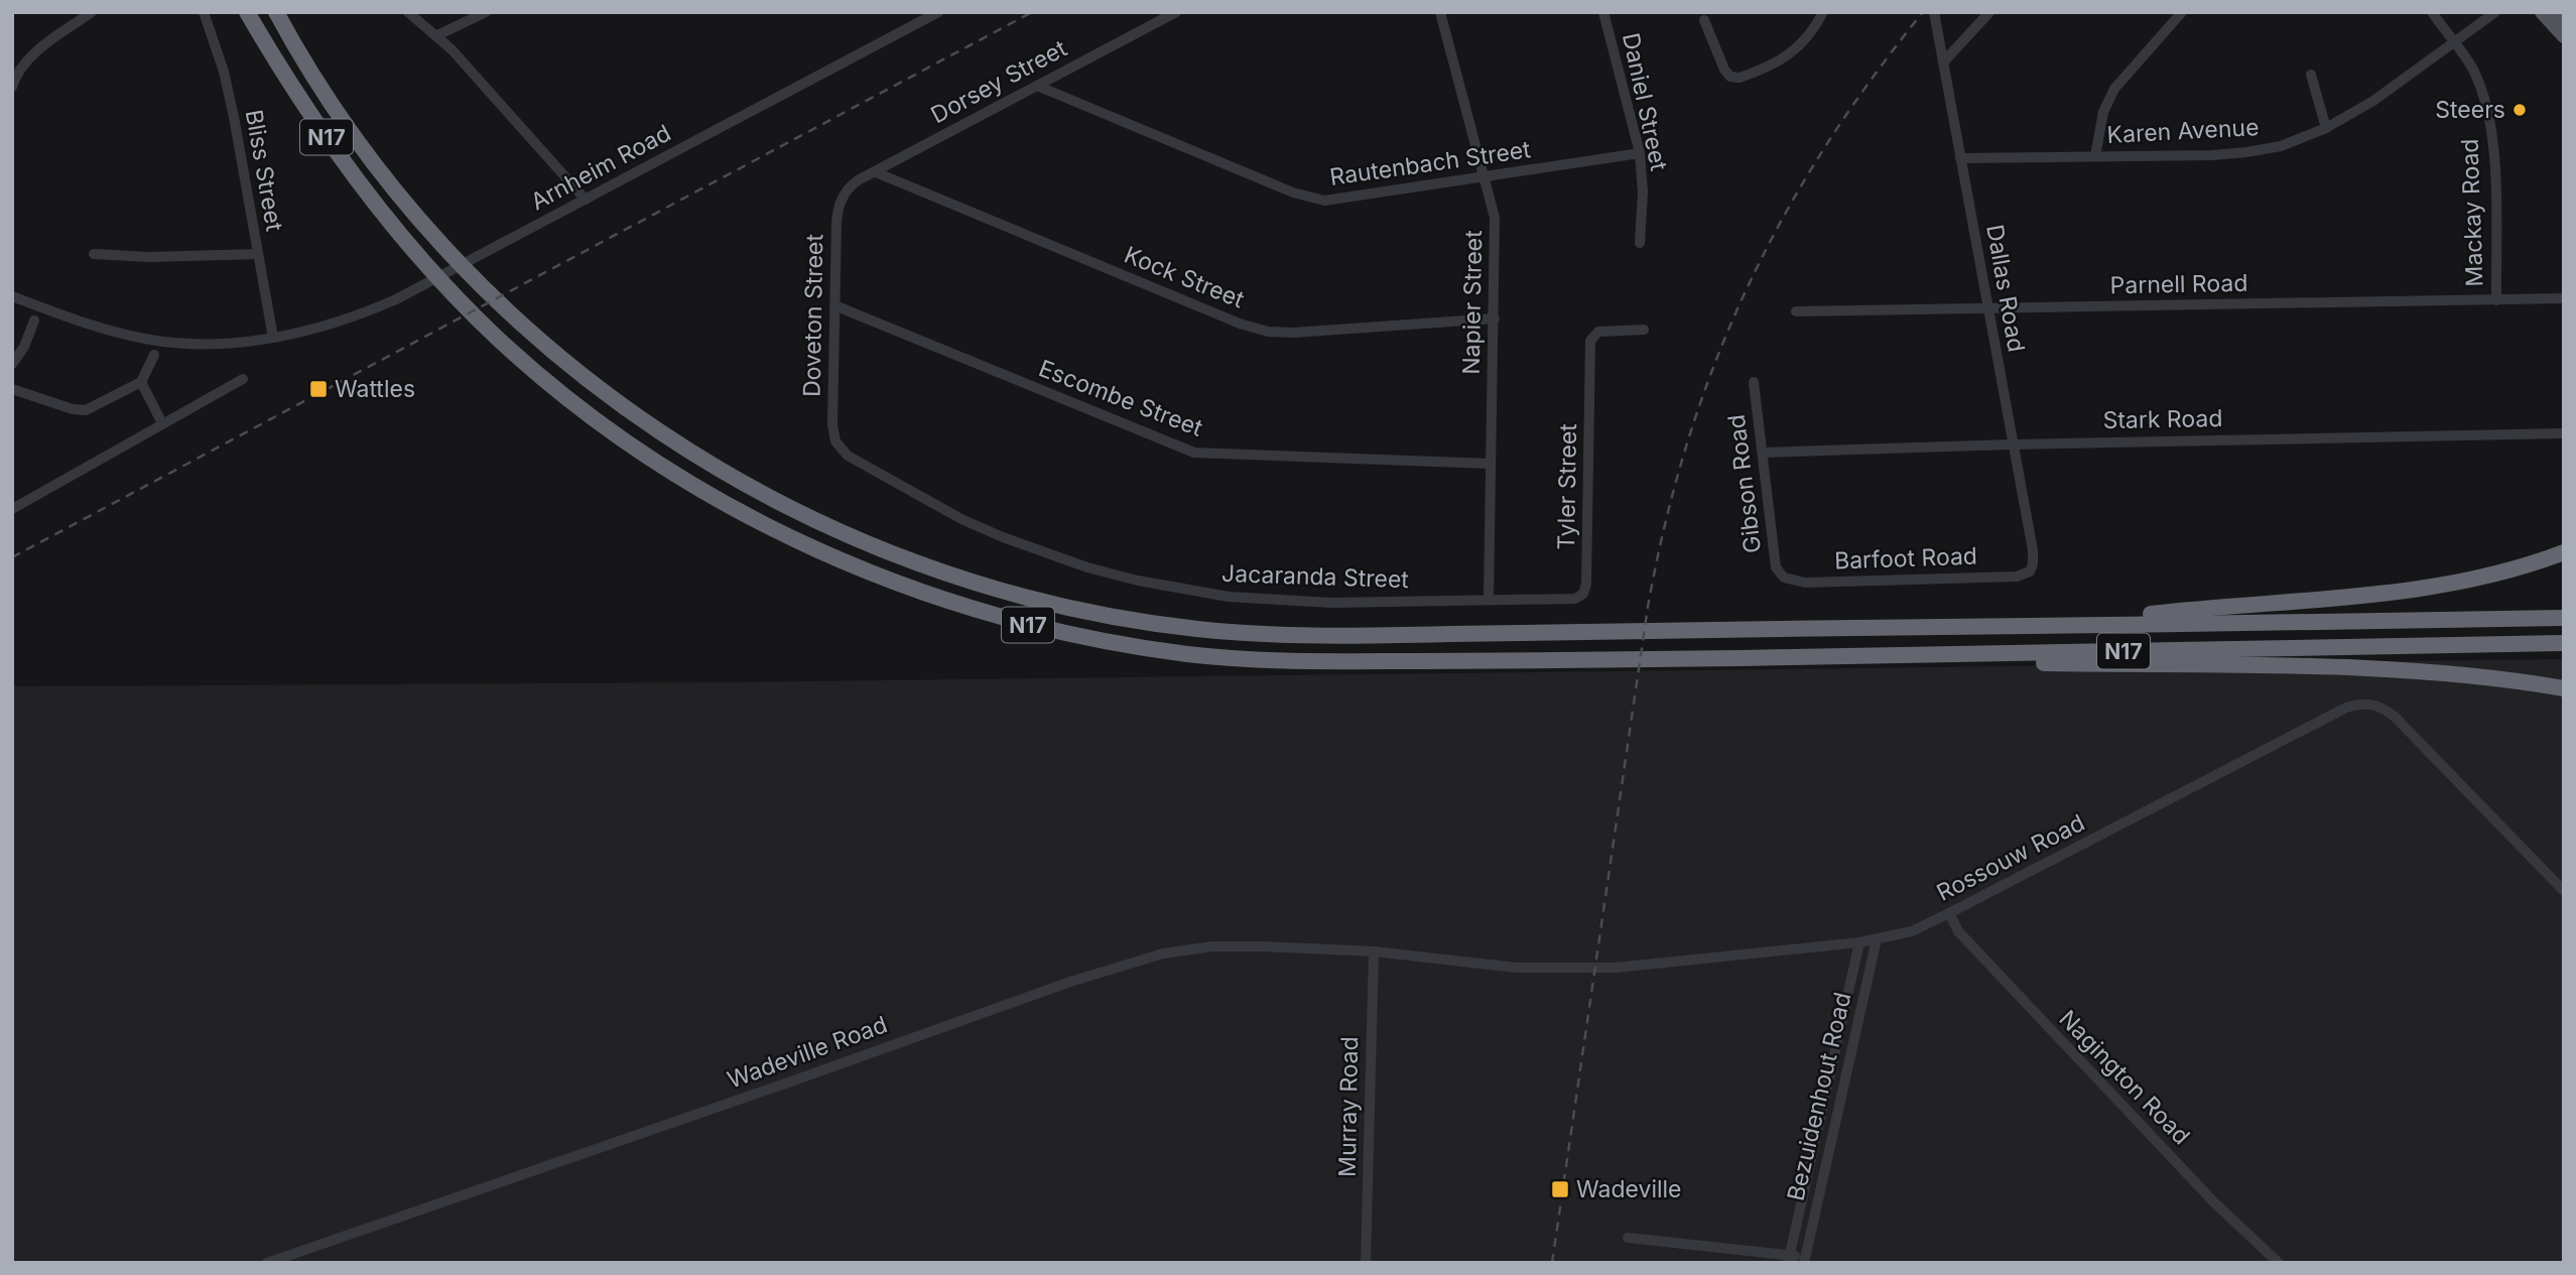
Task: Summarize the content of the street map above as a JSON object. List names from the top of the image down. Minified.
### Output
{"streets":{"highway":["N17"],"street":["Dorsey Street","Daniel Street","Karen Avenue","Rautenbach Street","Arnheim Road","Bliss Street","Mackay Road","Kock Street","Parnell Road","Dallas Road","Napier Street","Doveton Street","Escombe Street","Stark Road","Gibson Road","Tyler Street","Barfoot Road","Jacaranda Street","Rossouw Road","Wadeville Road","Nagington Road","Bezuidenhout Road","Murray Road"]},"crossings":[["Dorsey Street","Rautenbach Street"],["Dorsey Street","Kock Street"],["Dorsey Street","Doveton Street"],["Daniel Street","Rautenbach Street"],["Karen Avenue","Mackay Road"],["Karen Avenue","Dallas Road"],["Rautenbach Street","Napier Street"],["Arnheim Road","Bliss Street"],["Mackay Road","Parnell Road"],["Kock Street","Napier Street"],["Parnell Road","Dallas Road"],["Dallas Road","Stark Road"],["Dallas Road","Barfoot Road"],["Napier Street","Escombe Street"],["Napier Street","Tyler Street"],["Napier Street","Jacaranda Street"],["Doveton Street","Escombe Street"],["Doveton Street","Jacaranda Street"],["Stark Road","Gibson Road"],["Gibson Road","Barfoot Road"],["Tyler Street","Jacaranda Street"],["Rossouw Road","Wadeville Road"],["Rossouw Road","Nagington Road"],["Rossouw Road","Bezuidenhout Road"],["Rossouw Road","Murray Road"],["Wadeville Road","Murray Road"]],"places":{"other":["Steers"],"transit":["Wattles","Wadeville"]}}
